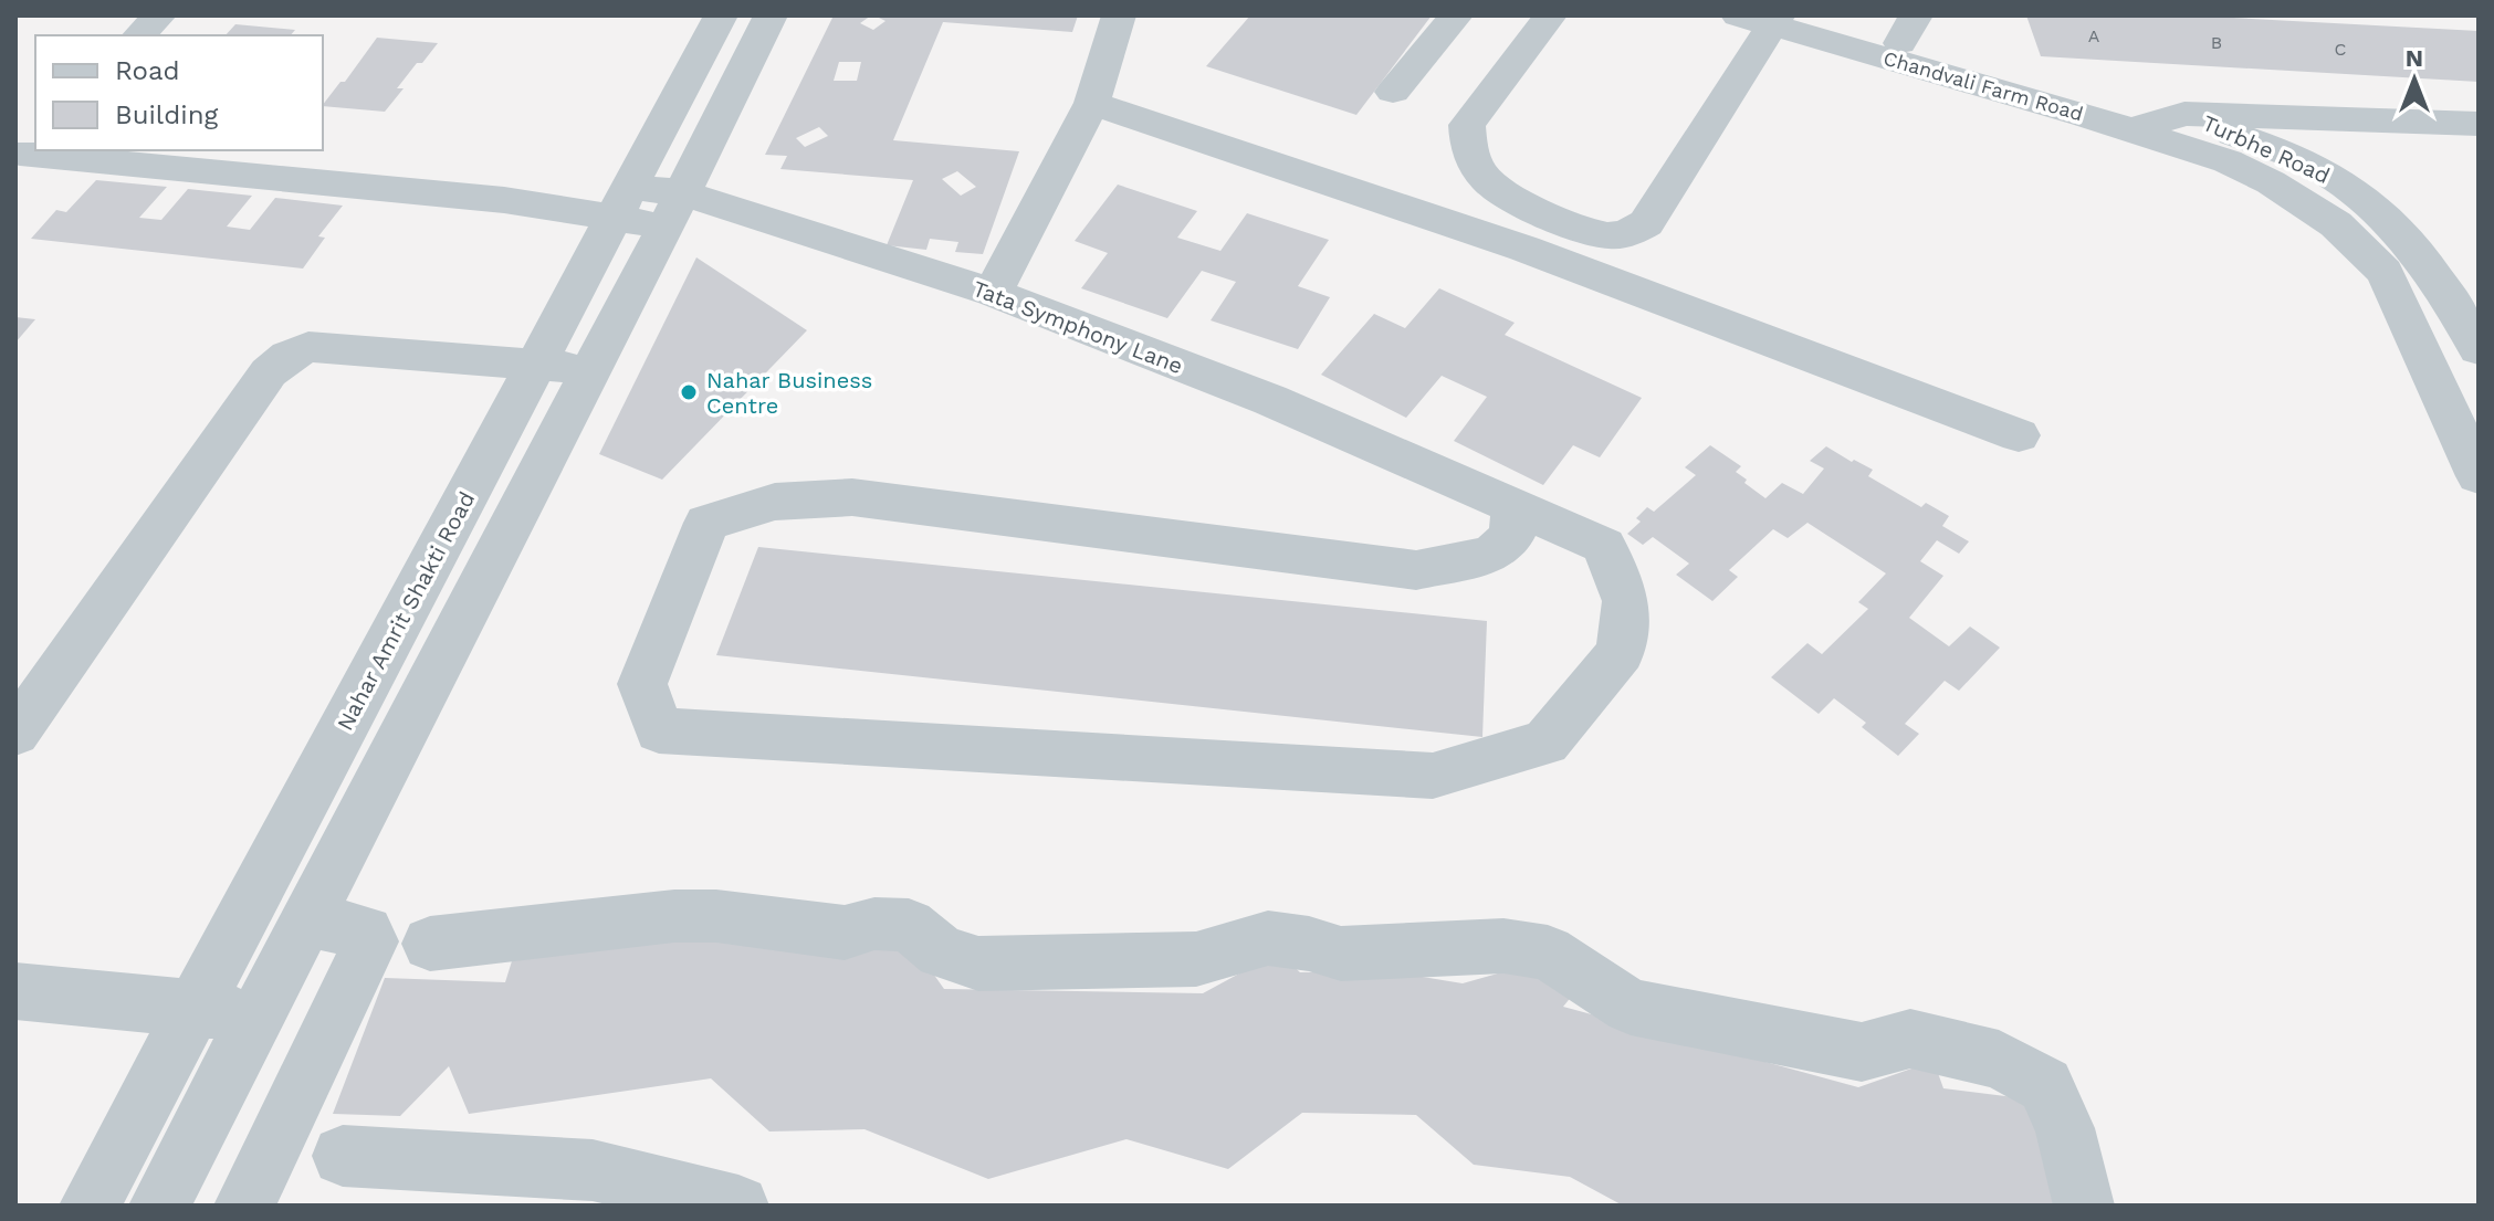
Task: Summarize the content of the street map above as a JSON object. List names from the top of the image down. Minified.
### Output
{"streets":{"street":["Chandvali Farm Road","Turbhe Road","Tata Symphony Lane","Nahar Amrit Shakti Road"]},"crossings":[["Chandvali Farm Road","Turbhe Road"],["Tata Symphony Lane","Nahar Amrit Shakti Road"]],"places":["Nahar Business Centre"],"house_numbers":["A","B","C"],"legend":["Road","Building"],"north":"top"}
